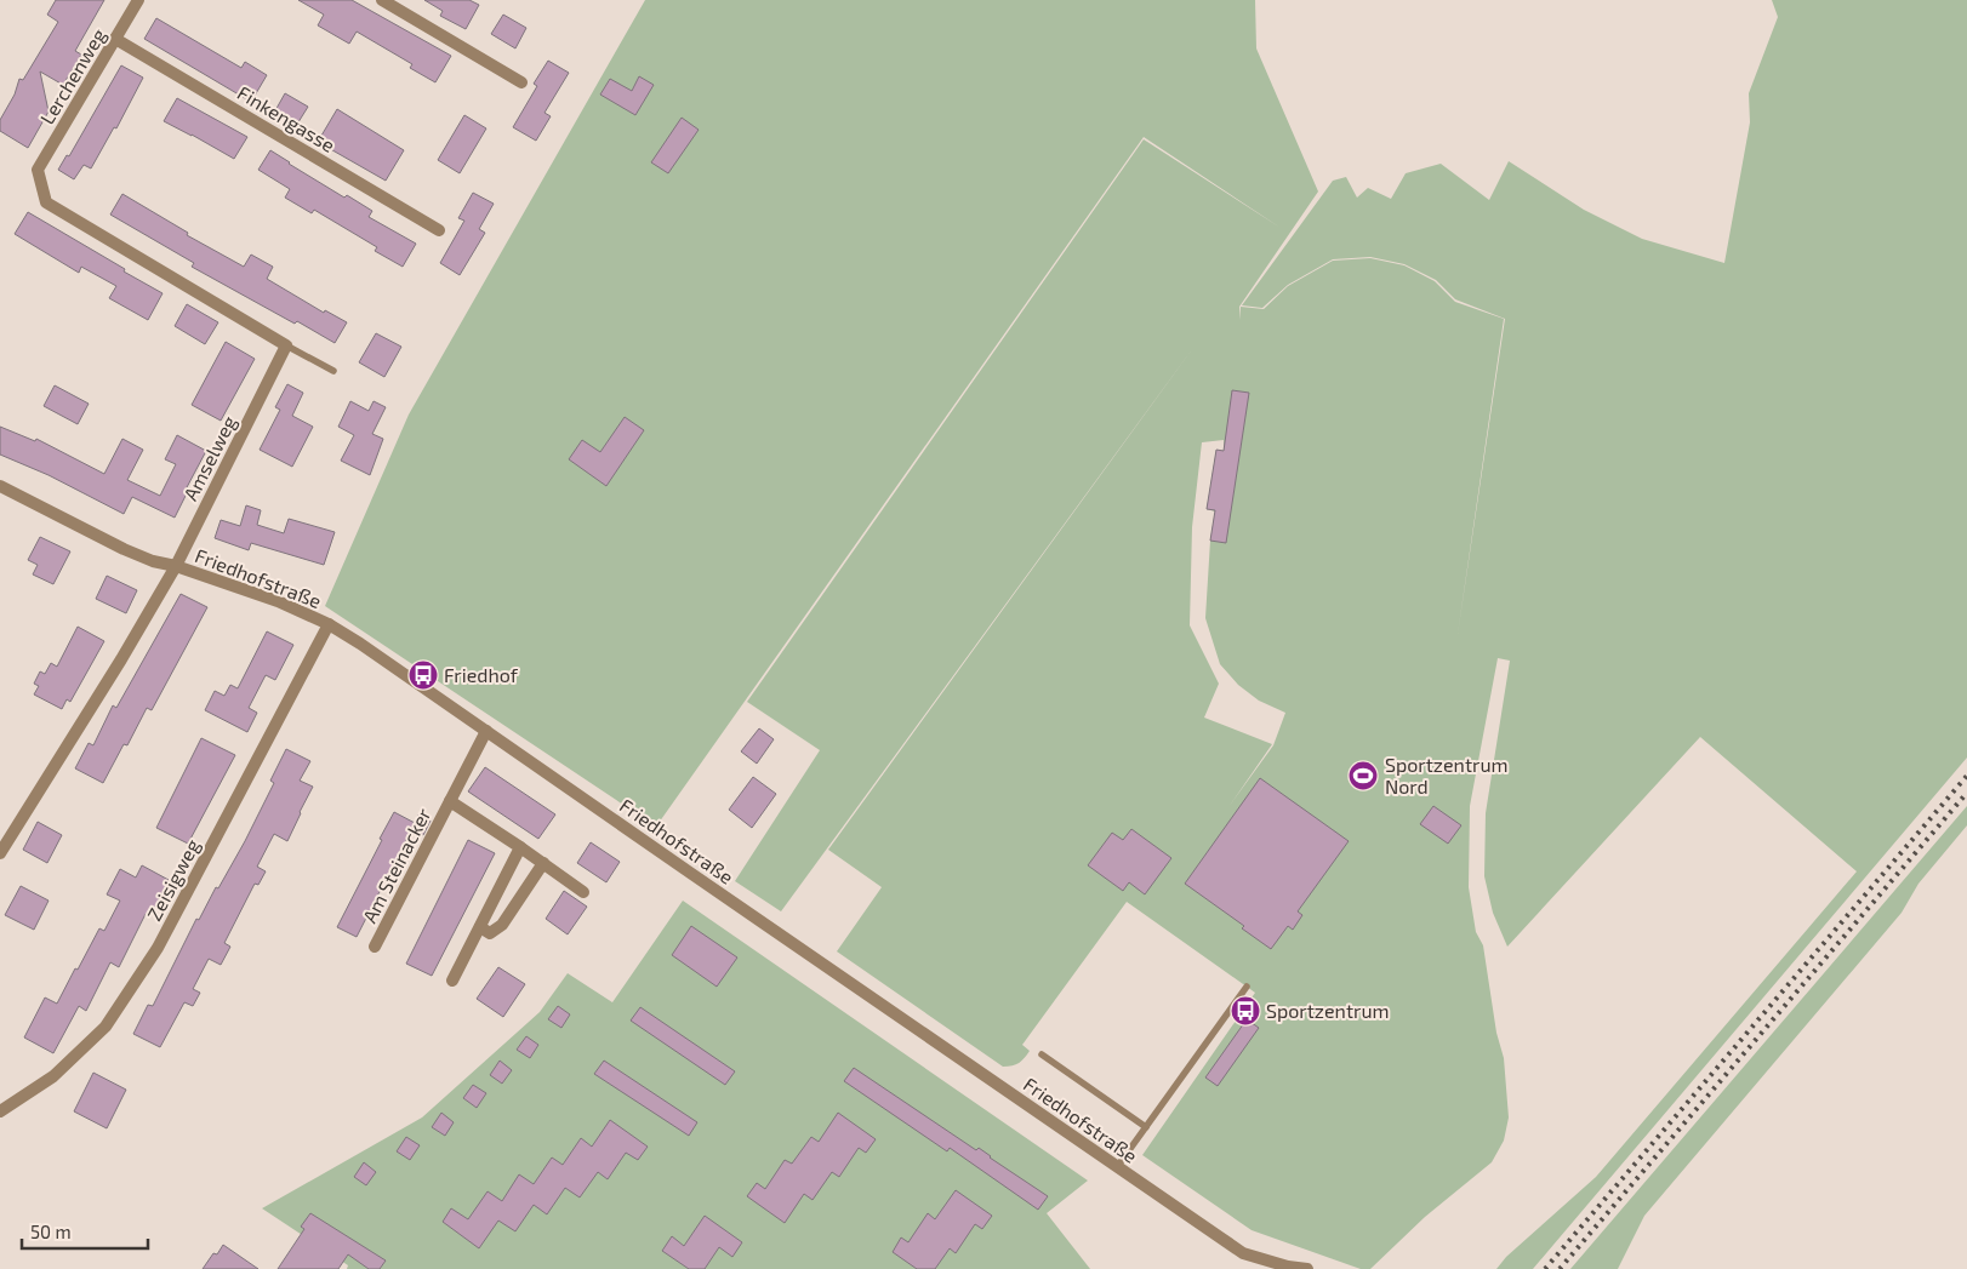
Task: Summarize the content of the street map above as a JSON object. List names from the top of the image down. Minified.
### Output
{"streets":{"street":["Lerchenweg","Finkengasse","Amselweg","Friedhofstraße","Am Steinacker","Zeisigweg"]},"crossings":[["Lerchenweg","Finkengasse"],["Lerchenweg","Amselweg"],["Amselweg","Friedhofstraße"],["Friedhofstraße","Am Steinacker"],["Friedhofstraße","Zeisigweg"]],"places":{"bus stop":["Friedhof","Sportzentrum"],"sports":["Sportzentrum Nord"]},"scale_bar":"50 m"}
